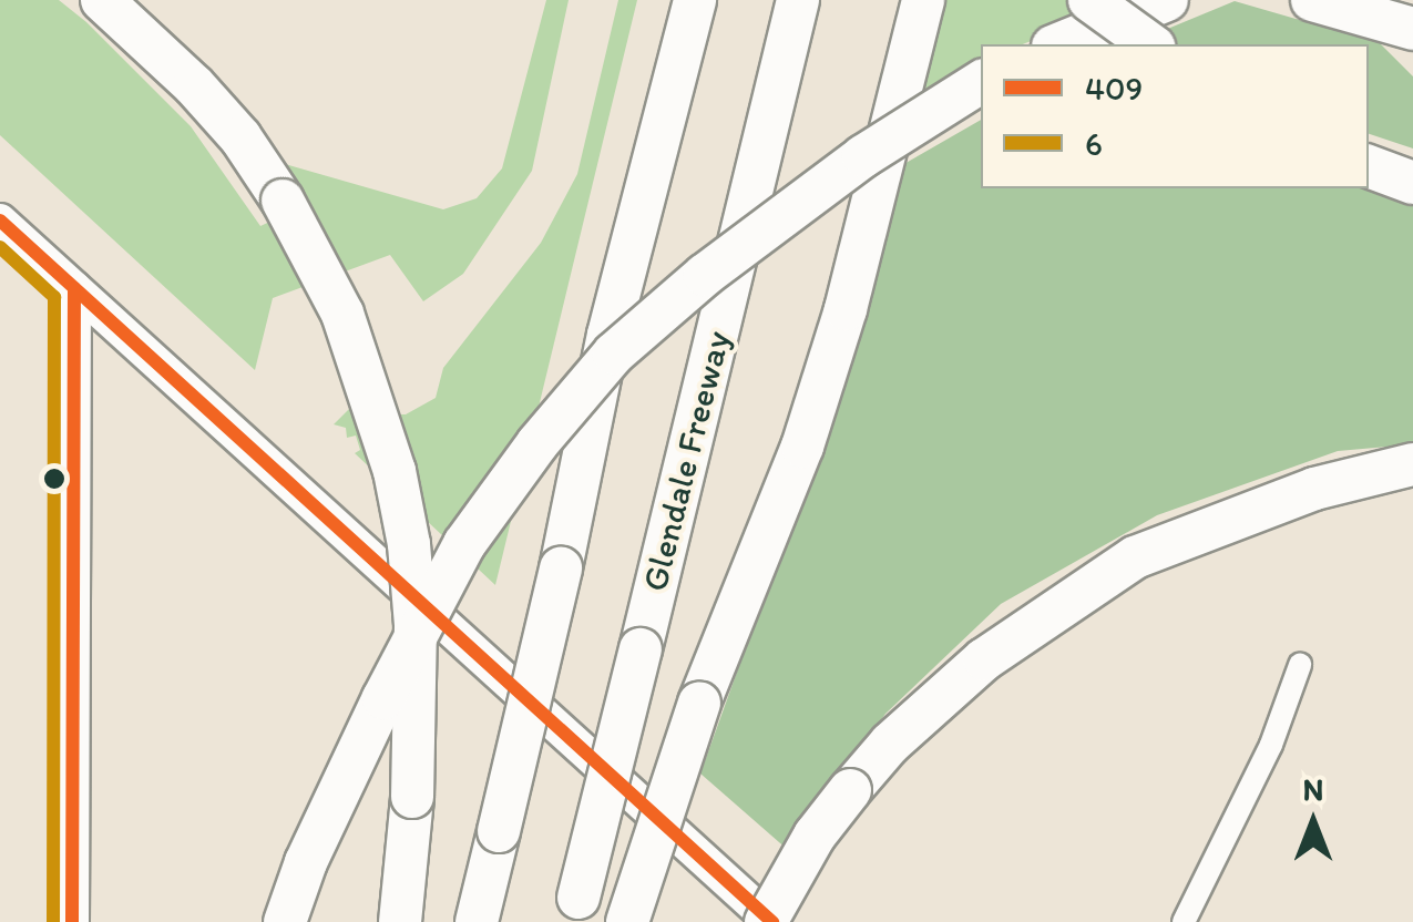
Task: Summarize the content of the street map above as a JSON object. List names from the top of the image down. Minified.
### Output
{"streets":{"highway":["Glendale Freeway"]},"lines":["transit line 409","transit line 6"],"legend":["409","6"],"north":"top"}
